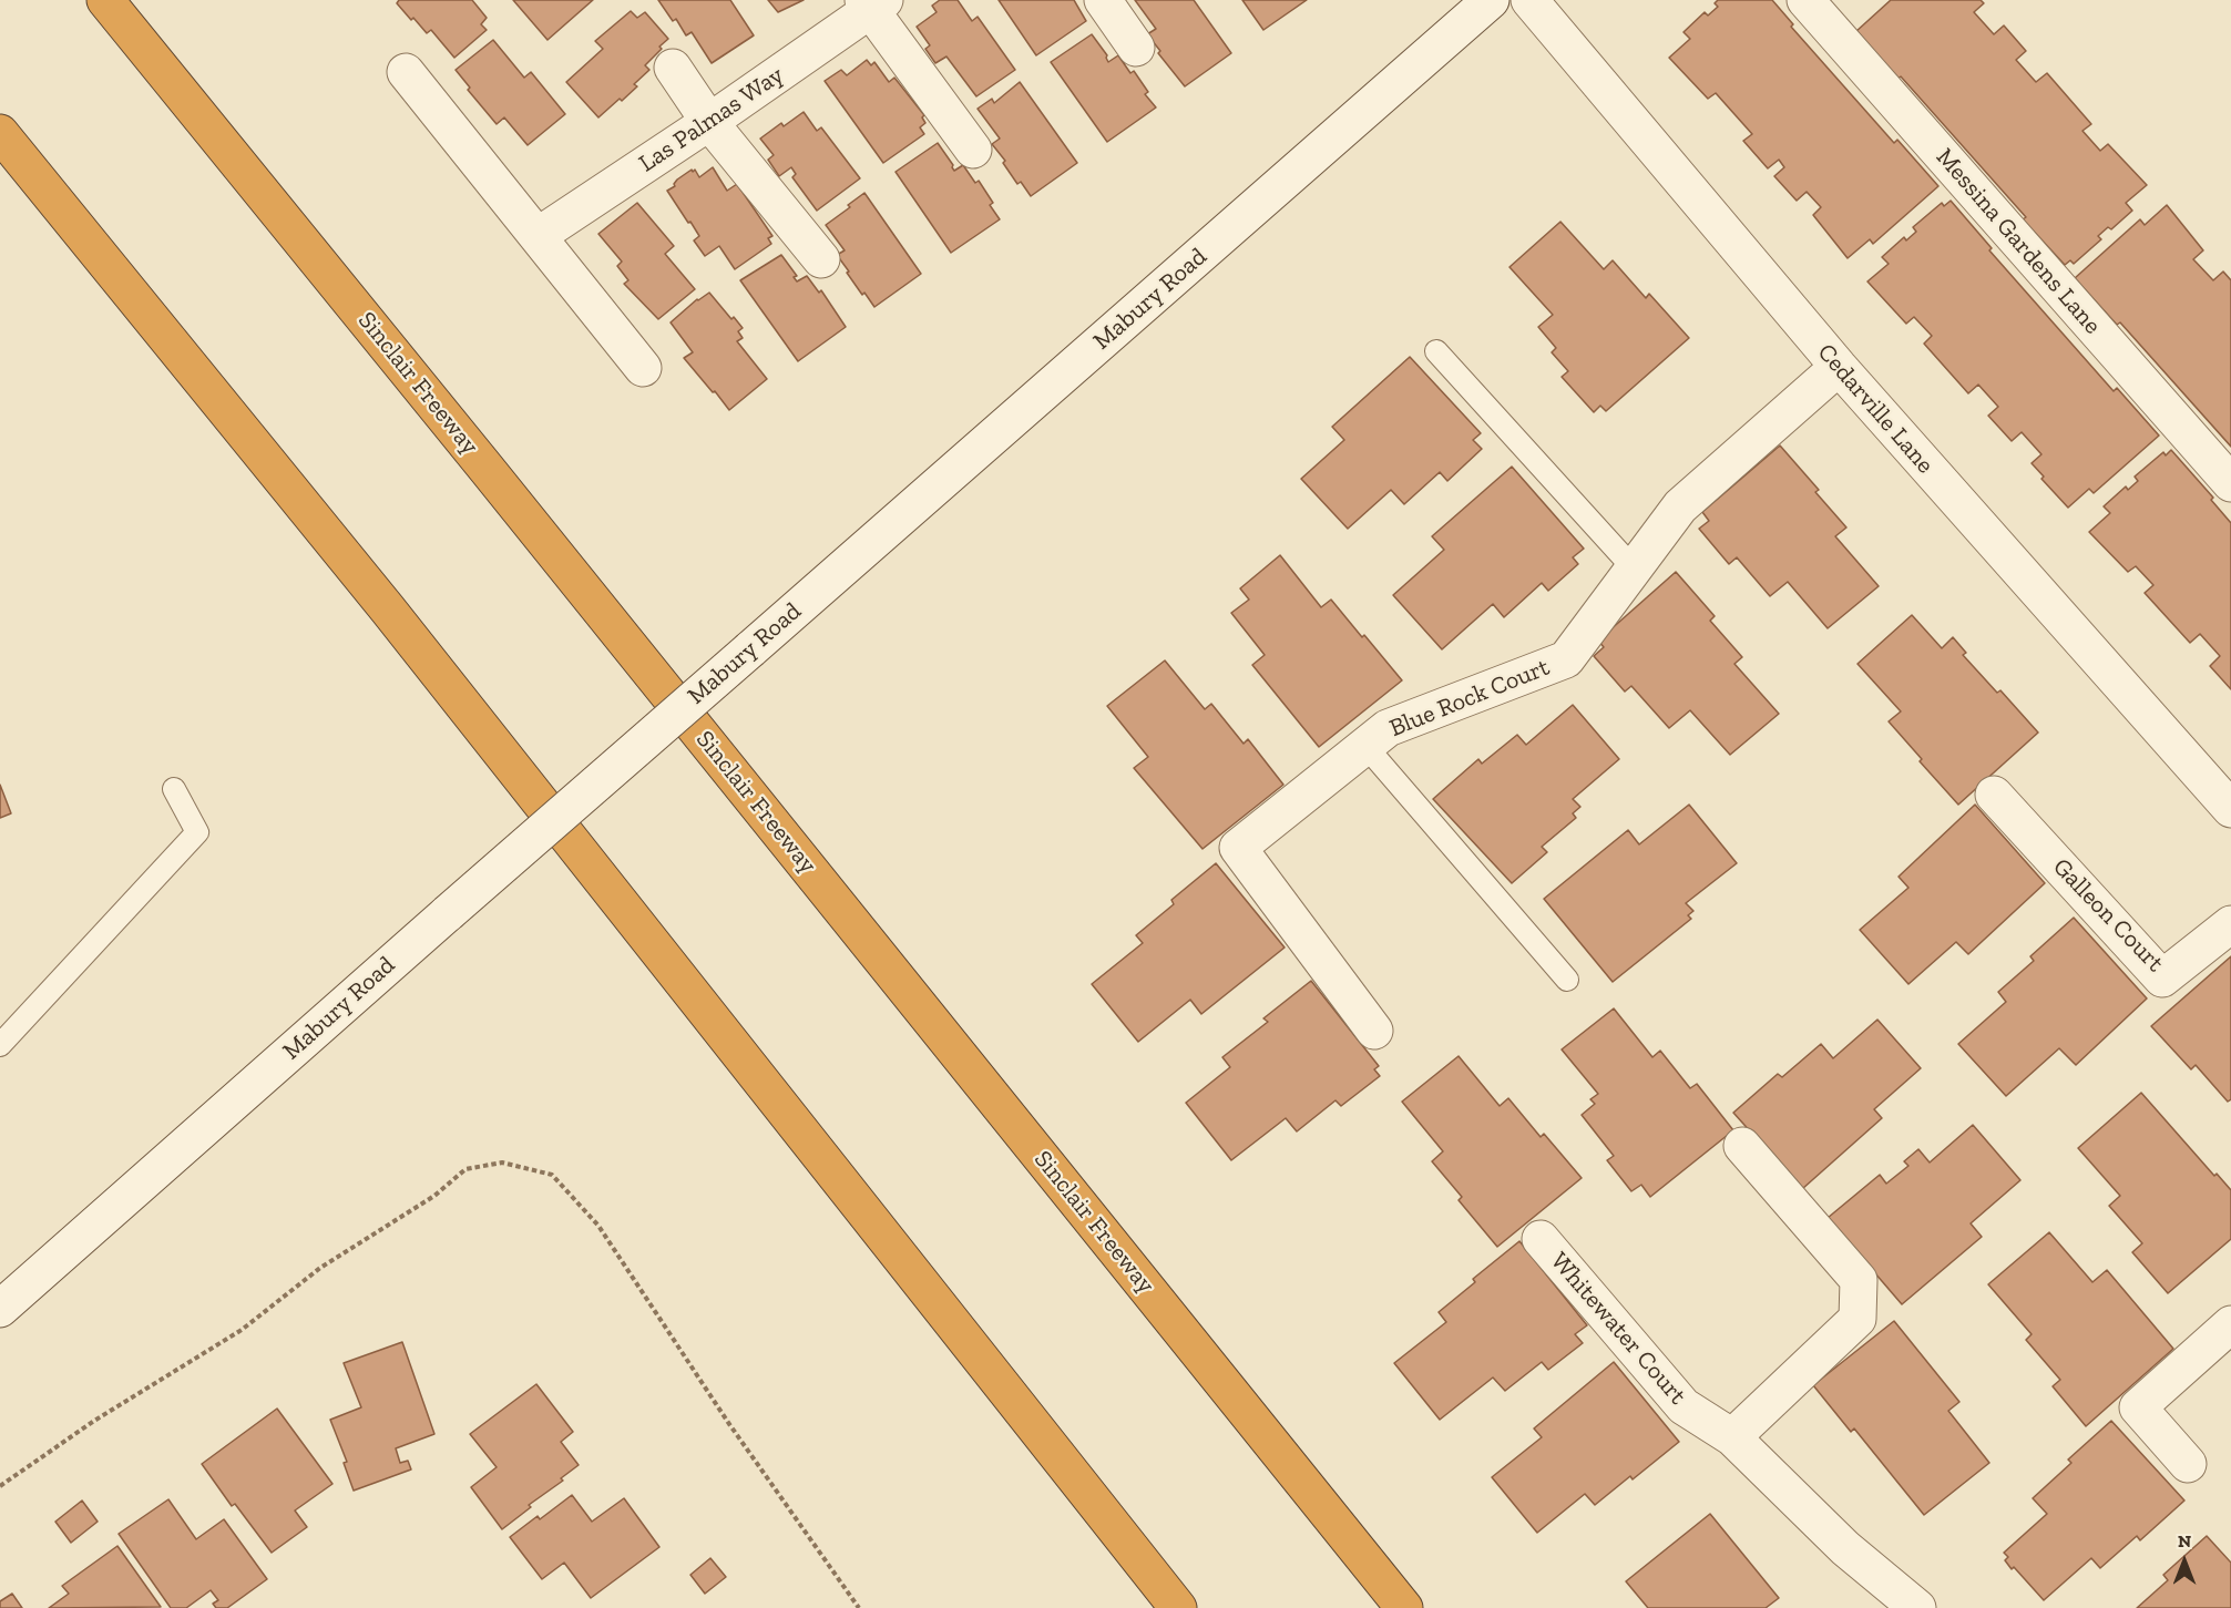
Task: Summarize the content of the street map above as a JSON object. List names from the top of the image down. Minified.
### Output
{"streets":{"highway":["Sinclair Freeway"],"street":["Las Palmas Way","Messina Gardens Lane","Mabury Road","Cedarville Lane","Blue Rock Court","Galleon Court","Whitewater Court"]},"crossings":[["Cedarville Lane","Blue Rock Court"]],"north":"top"}
